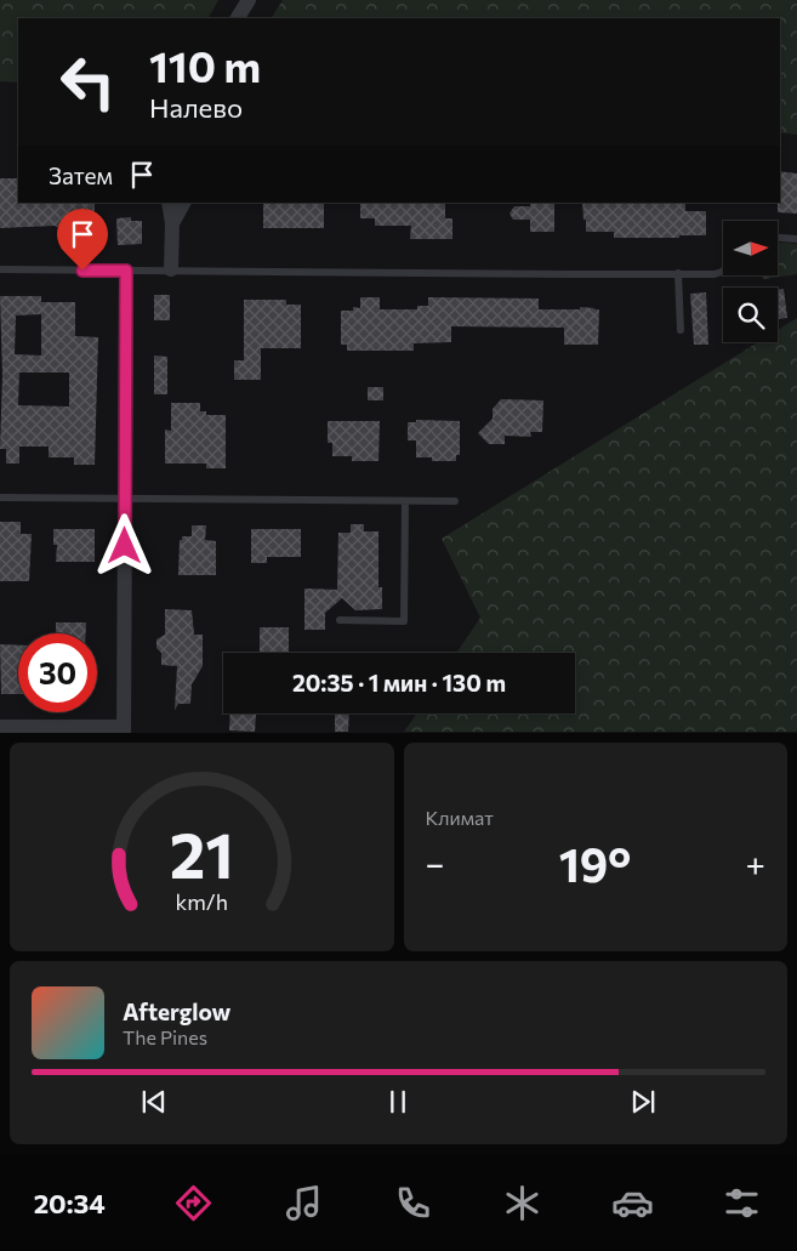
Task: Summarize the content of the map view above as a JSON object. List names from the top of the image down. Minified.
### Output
{"north":"right","page":{"turn":["110 m","Налево"],"then":"Затем","limit":"30","trip":"20:35 · 1 мин · 130 m","tile":"Климат","heat":["−","19°","+"],"song":["Afterglow","The Pines"],"tabs":"20:34","gauge":["21","km/h"]}}
